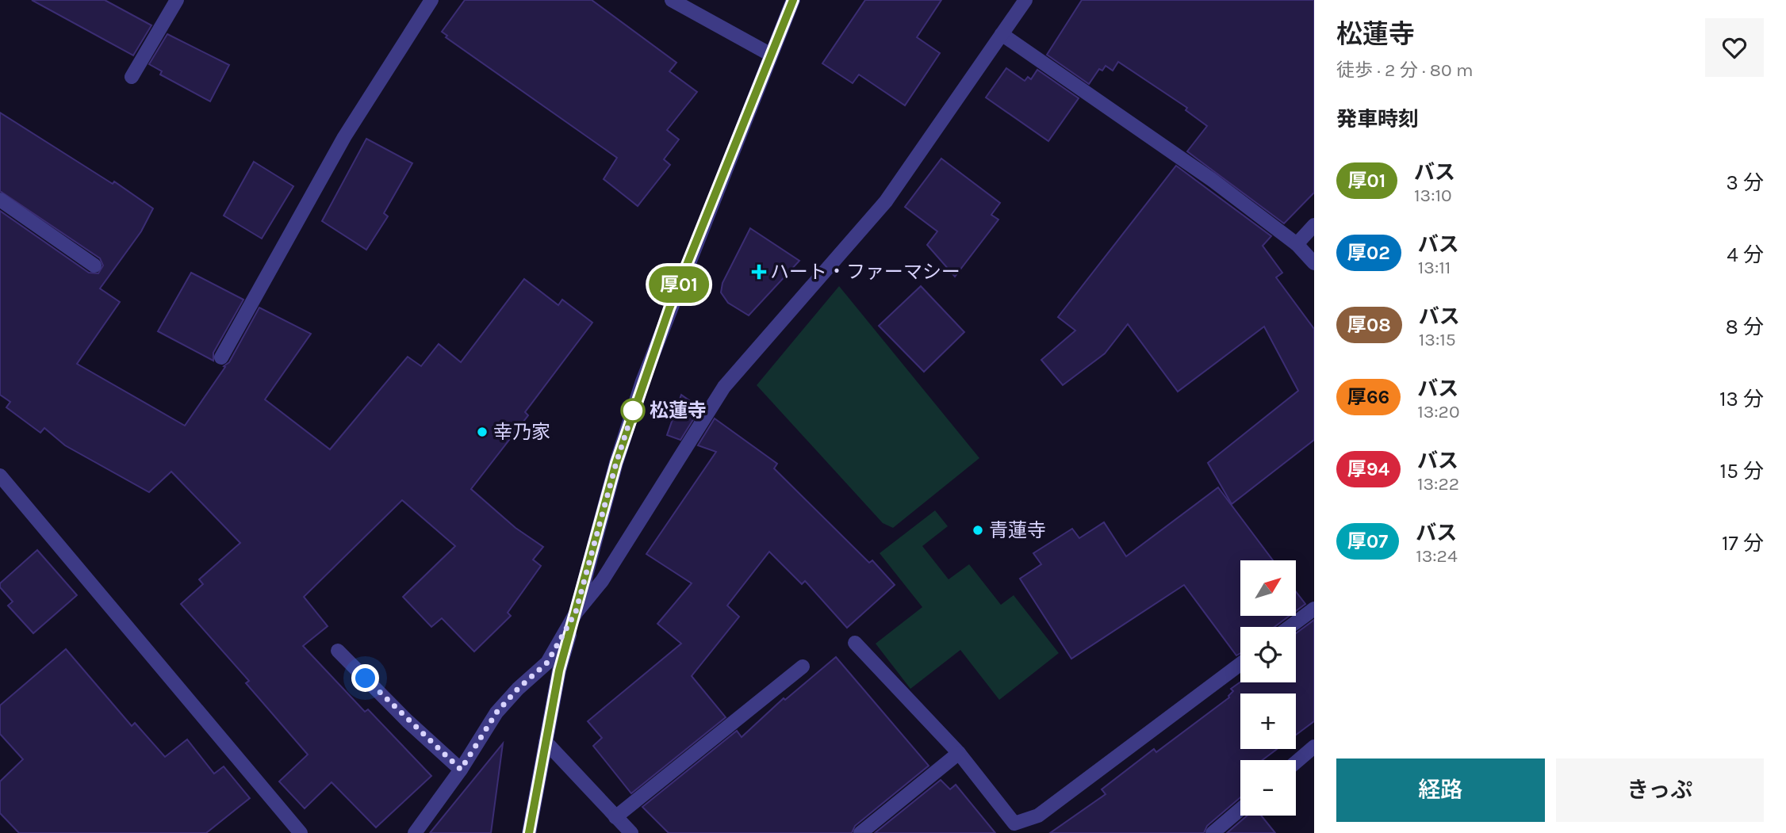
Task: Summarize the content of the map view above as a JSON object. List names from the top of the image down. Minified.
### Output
{"places":{"health":["ハート・ファーマシー"],"other":["松蓮寺","幸乃家","青蓮寺"]},"lines":["bus line 厚01"],"north":"top right","page":{"on_map":"厚01","heading":[["松蓮寺","徒歩 · 2 分 · 80 m"],"発車時刻"],"list":[{"mark":"厚01","name":"バス","note":"13:10","value":"3 分"},{"mark":"厚02","name":"バス","note":"13:11","value":"4 分"},{"mark":"厚08","name":"バス","note":"13:15","value":"8 分"},{"mark":"厚66","name":"バス","note":"13:20","value":"13 分"},{"mark":"厚94","name":"バス","note":"13:22","value":"15 分"},{"mark":"厚07","name":"バス","note":"13:24","value":"17 分"}],"map_buttons":["+","−"],"buttons":["経路","きっぷ"]}}
